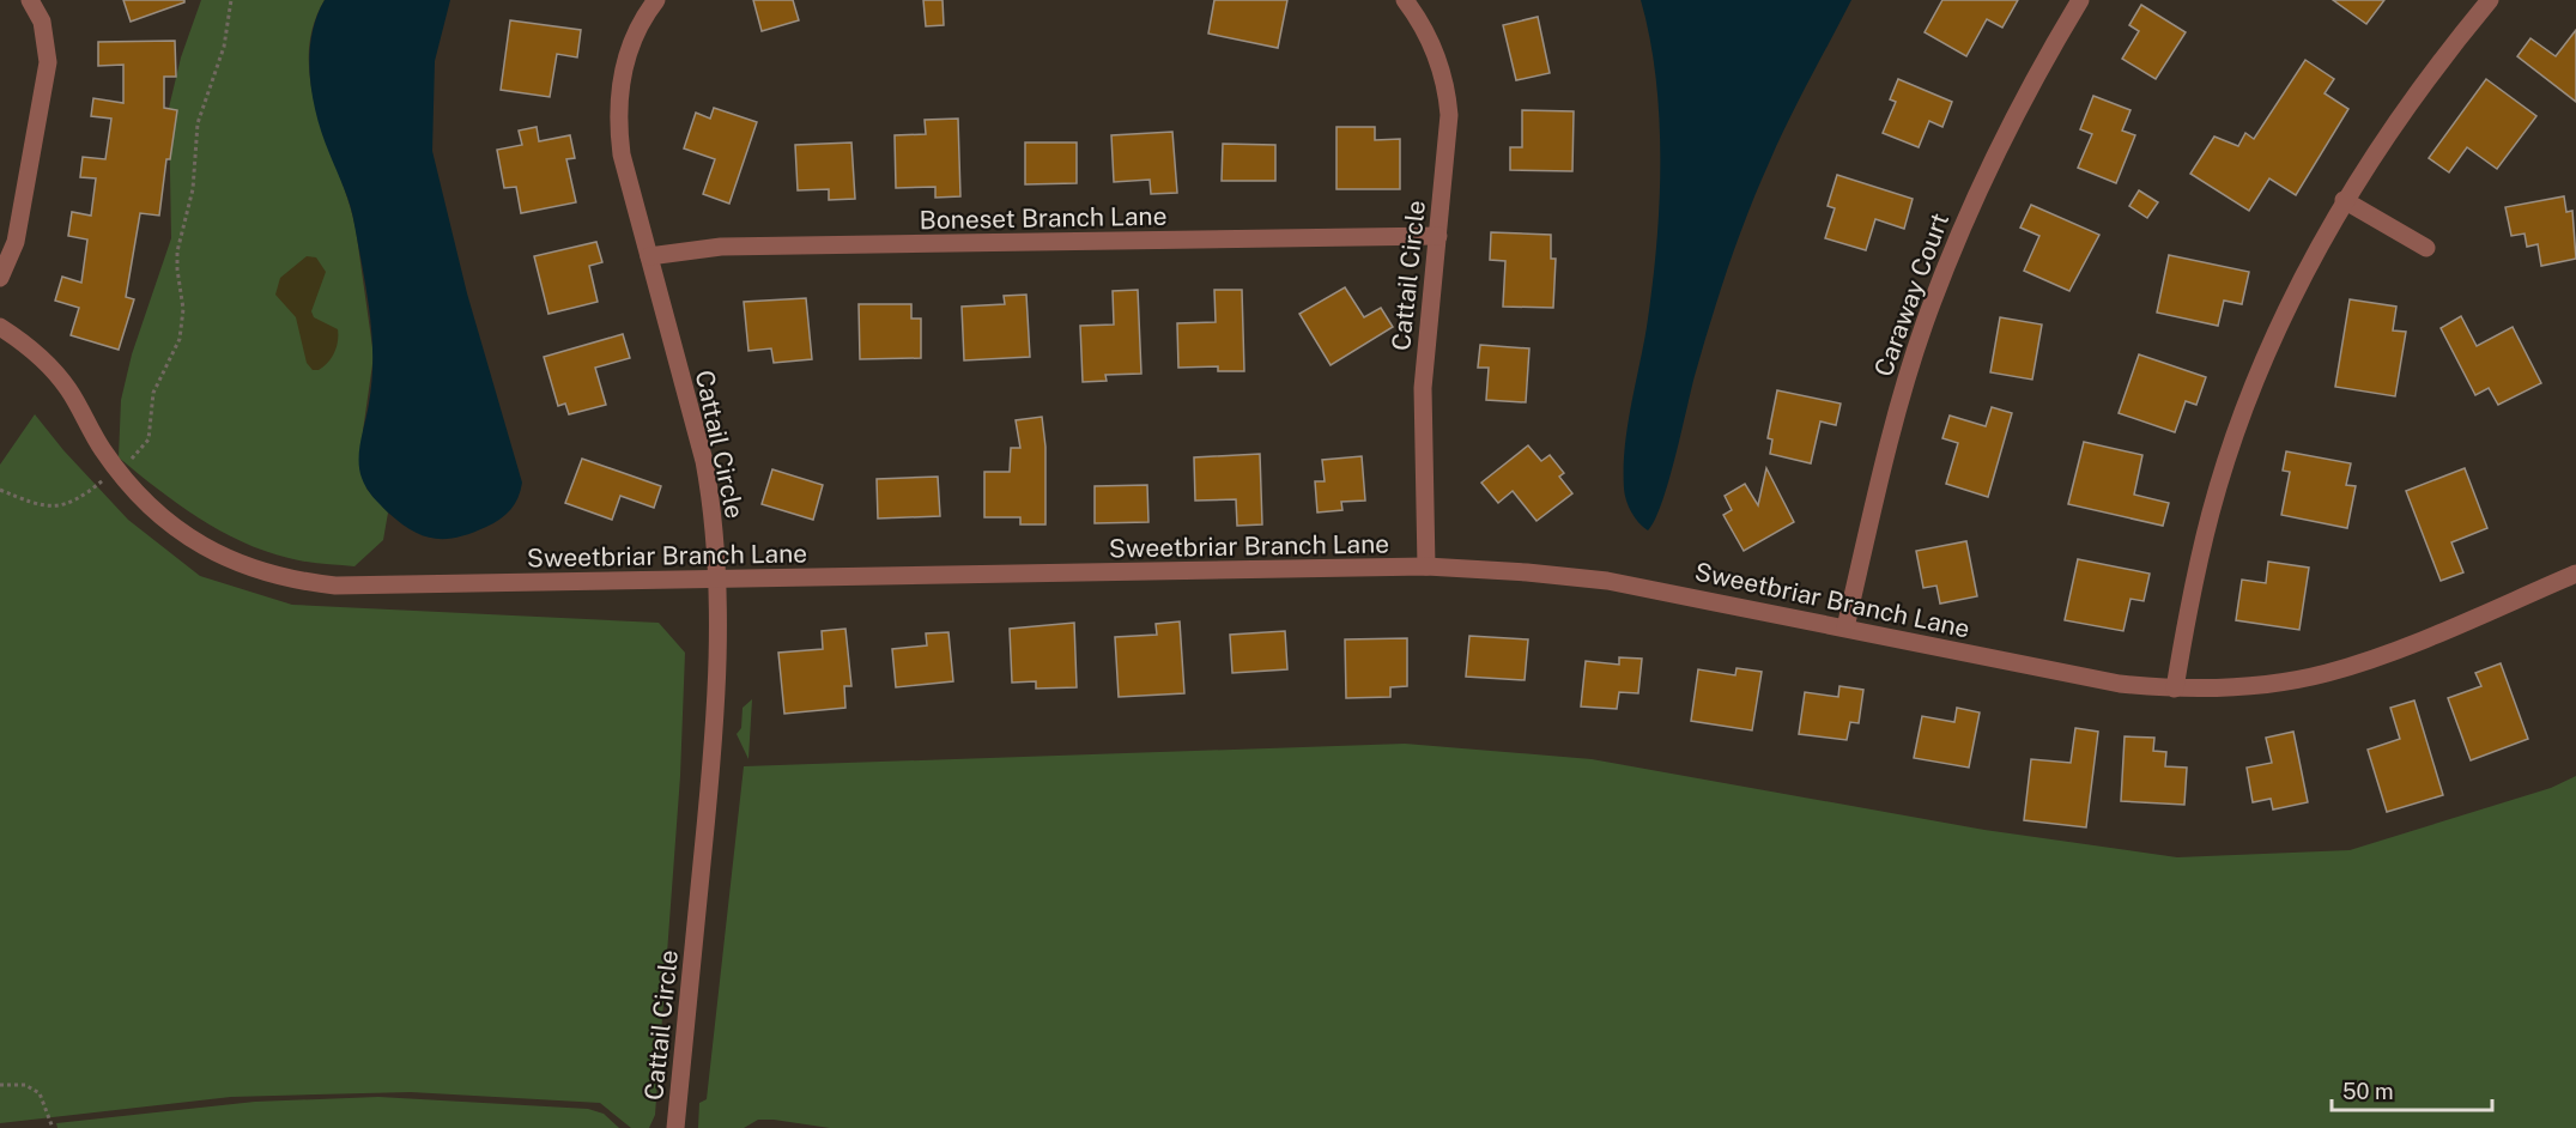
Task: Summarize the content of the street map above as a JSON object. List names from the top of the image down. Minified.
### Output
{"streets":{"street":["Boneset Branch Lane","Cattail Circle","Caraway Court","Sweetbriar Branch Lane"]},"crossings":[["Boneset Branch Lane","Cattail Circle"],["Cattail Circle","Sweetbriar Branch Lane"],["Caraway Court","Sweetbriar Branch Lane"]],"scale_bar":"50 m"}
